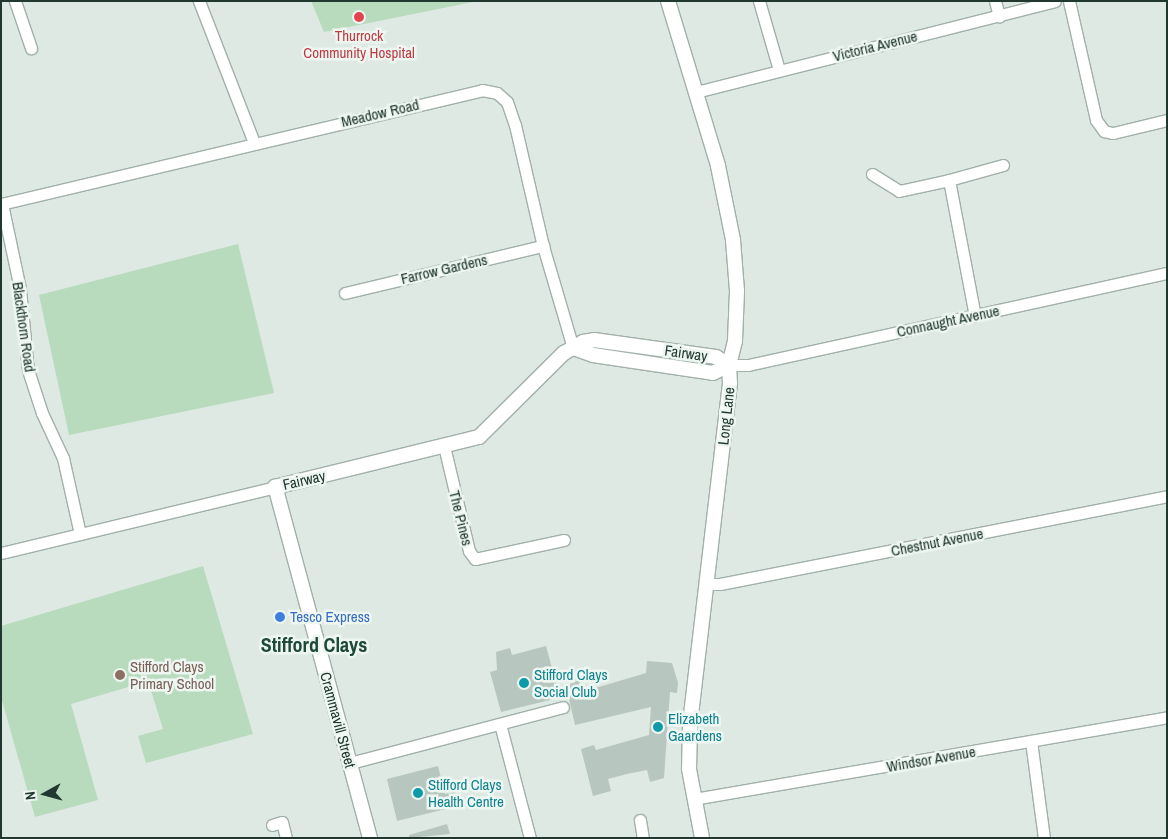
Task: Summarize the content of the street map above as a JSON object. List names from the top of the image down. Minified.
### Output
{"streets":{"street":["Victoria Avenue","Meadow Road","Farrow Gardens","Connaught Avenue","Blackthorn Road","Fairway","Long Lane","The Pines","Chestnut Avenue","Crammavill Street","Windsor Avenue"]},"crossings":[["Victoria Avenue","Long Lane"],["Meadow Road","Farrow Gardens"],["Meadow Road","Blackthorn Road"],["Meadow Road","Fairway"],["Connaught Avenue","Fairway"],["Connaught Avenue","Long Lane"],["Blackthorn Road","Fairway"],["Fairway","Long Lane"],["Fairway","The Pines"],["Fairway","Crammavill Street"],["Long Lane","Chestnut Avenue"],["Long Lane","Windsor Avenue"]],"districts":["Stifford Clays"],"places":["Thurrock Community Hospital","Tesco Express","Stifford Clays Primary School","Stifford Clays Social Club","Elizabeth Gaardens","Stifford Clays Health Centre"],"north":"left"}
